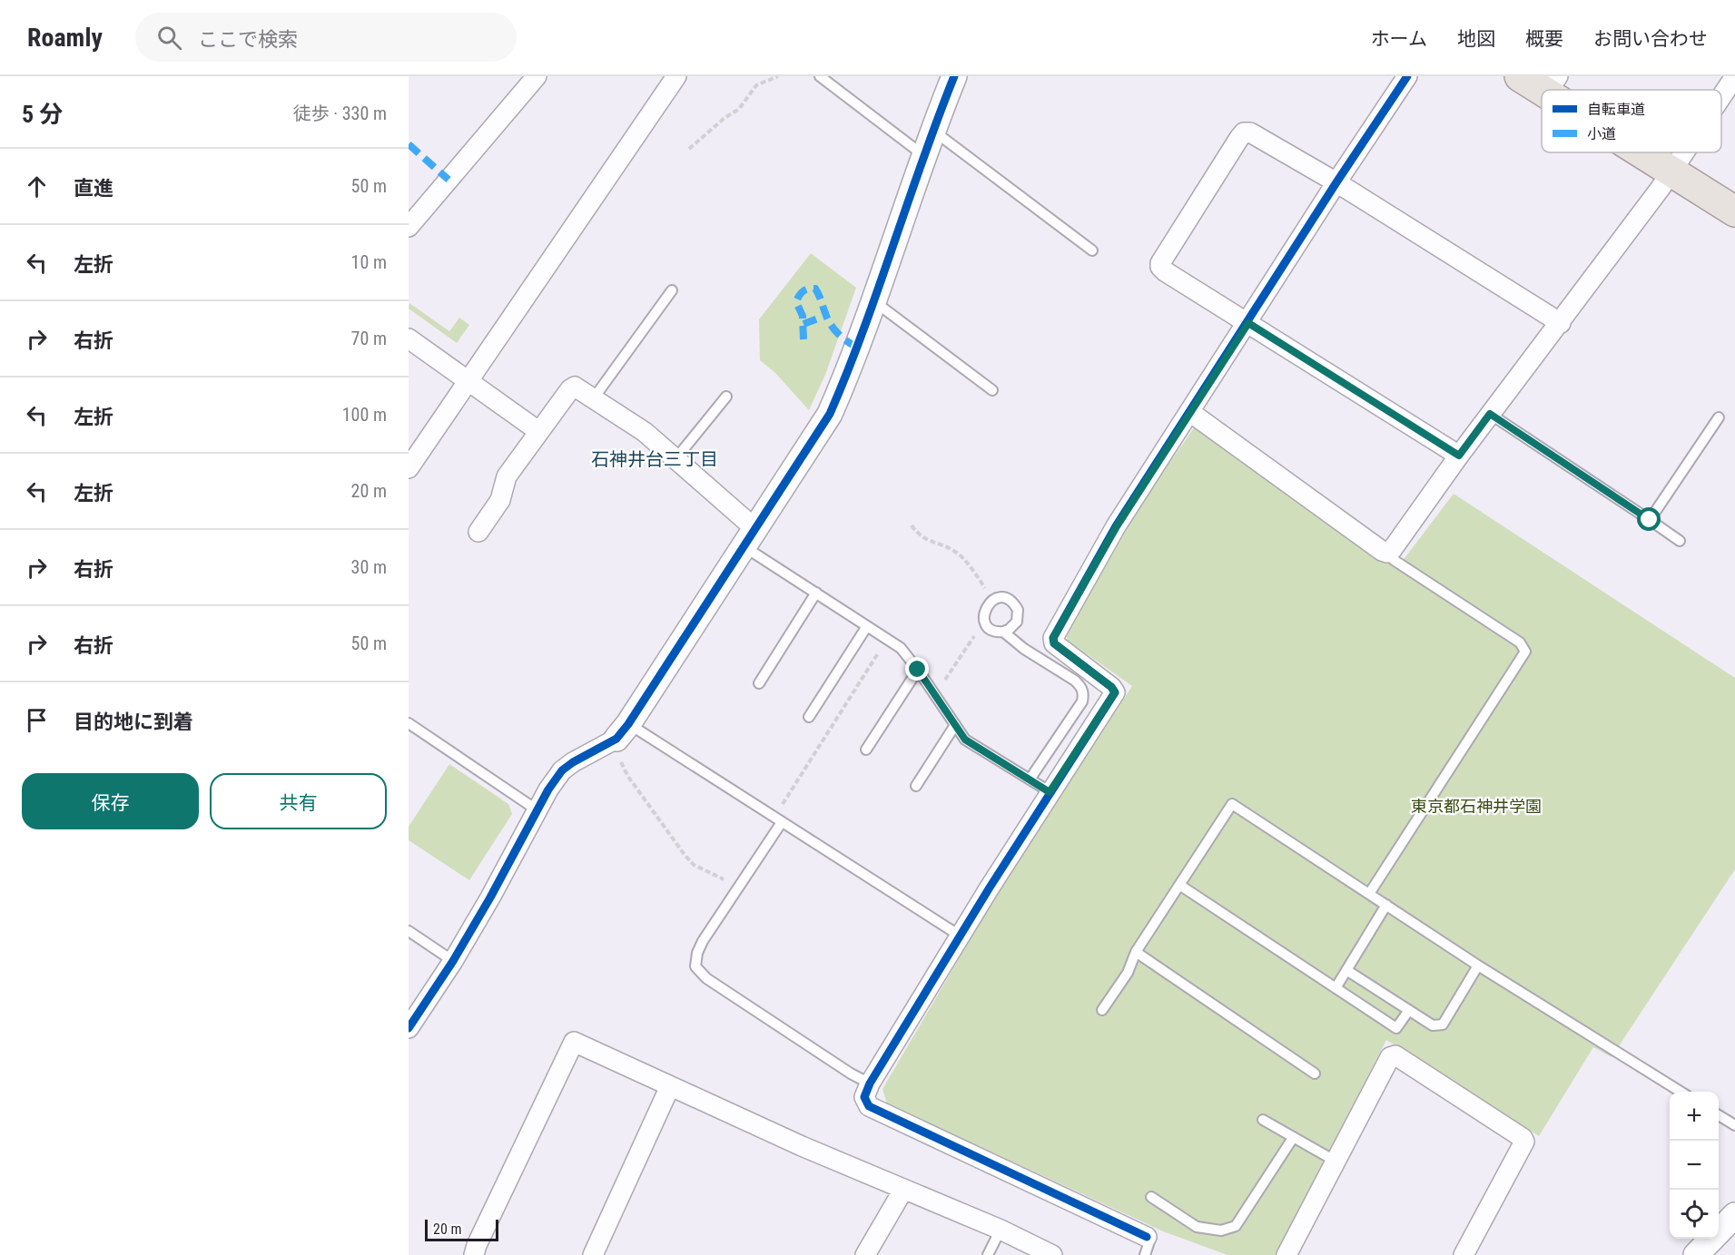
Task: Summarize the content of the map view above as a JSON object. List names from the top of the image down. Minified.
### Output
{"districts":["石神井台三丁目"],"parks":["東京都石神井学園"],"legend":["自転車道","小道"],"scale_bar":"20 m","page":{"header":"Roamly","search":"ここで検索","nav":["ホーム","地図","概要","お問い合わせ"],"heading":["5 分","徒歩 · 330 m"],"list":[["直進","50 m"],["左折","10 m"],["右折","70 m"],["左折","100 m"],["左折","20 m"],["右折","30 m"],["右折","50 m"],"目的地に到着"],"buttons":["保存","共有"],"map_buttons":["+","−"],"scale":"20 m"}}
